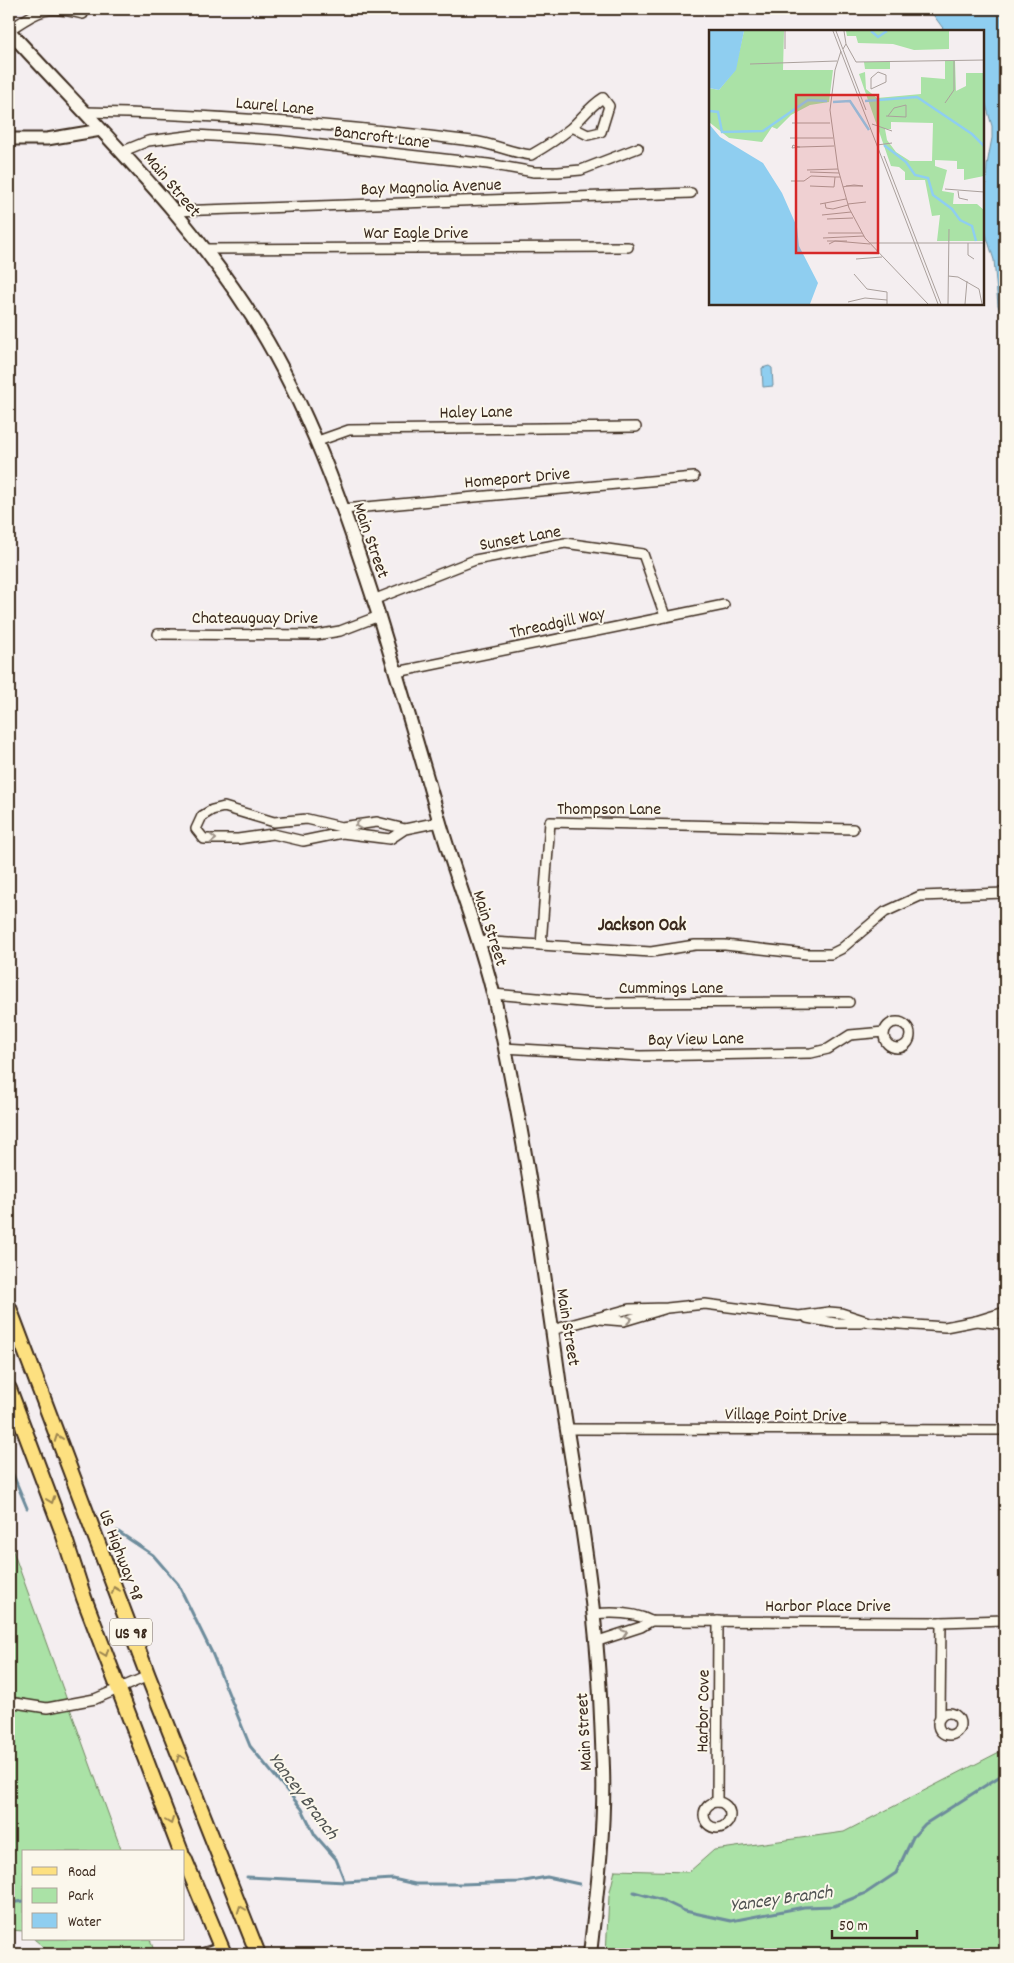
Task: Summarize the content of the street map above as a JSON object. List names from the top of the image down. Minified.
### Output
{"streets":{"main road":["Main Street","US Highway 98","US 98"],"street":["Laurel Lane","Bancroft Lane","Bay Magnolia Avenue","War Eagle Drive","Haley Lane","Homeport Drive","Sunset Lane","Chateauguay Drive","Threadgill Way","Thompson Lane","Cummings Lane","Bay View Lane","Village Point Drive","Harbor Place Drive","Harbor Cove"]},"crossings":[["Laurel Lane","Main Street"],["Bancroft Lane","Main Street"],["Main Street","Bay Magnolia Avenue"],["Main Street","War Eagle Drive"],["Main Street","Haley Lane"],["Main Street","Homeport Drive"],["Main Street","Sunset Lane"],["Main Street","Chateauguay Drive"],["Main Street","Threadgill Way"],["Main Street","Cummings Lane"],["Main Street","Bay View Lane"],["Main Street","Village Point Drive"],["Main Street","Harbor Place Drive"],["Sunset Lane","Threadgill Way"],["Harbor Place Drive","Harbor Cove"]],"districts":["Jackson Oak"],"water":["Yancey Branch"],"legend":["Road","Park","Water"],"scale_bar":"50 m"}
